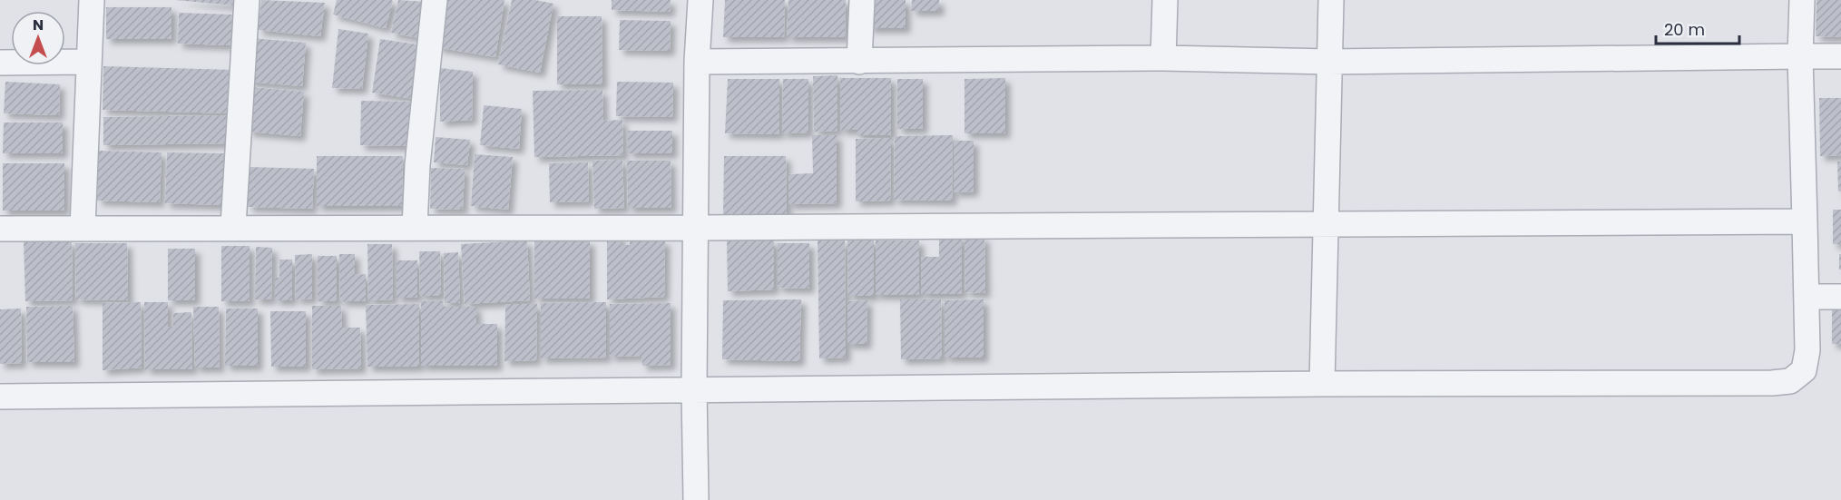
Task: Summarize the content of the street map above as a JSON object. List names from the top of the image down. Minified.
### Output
{"scale_bar":"20 m","north":"top"}
